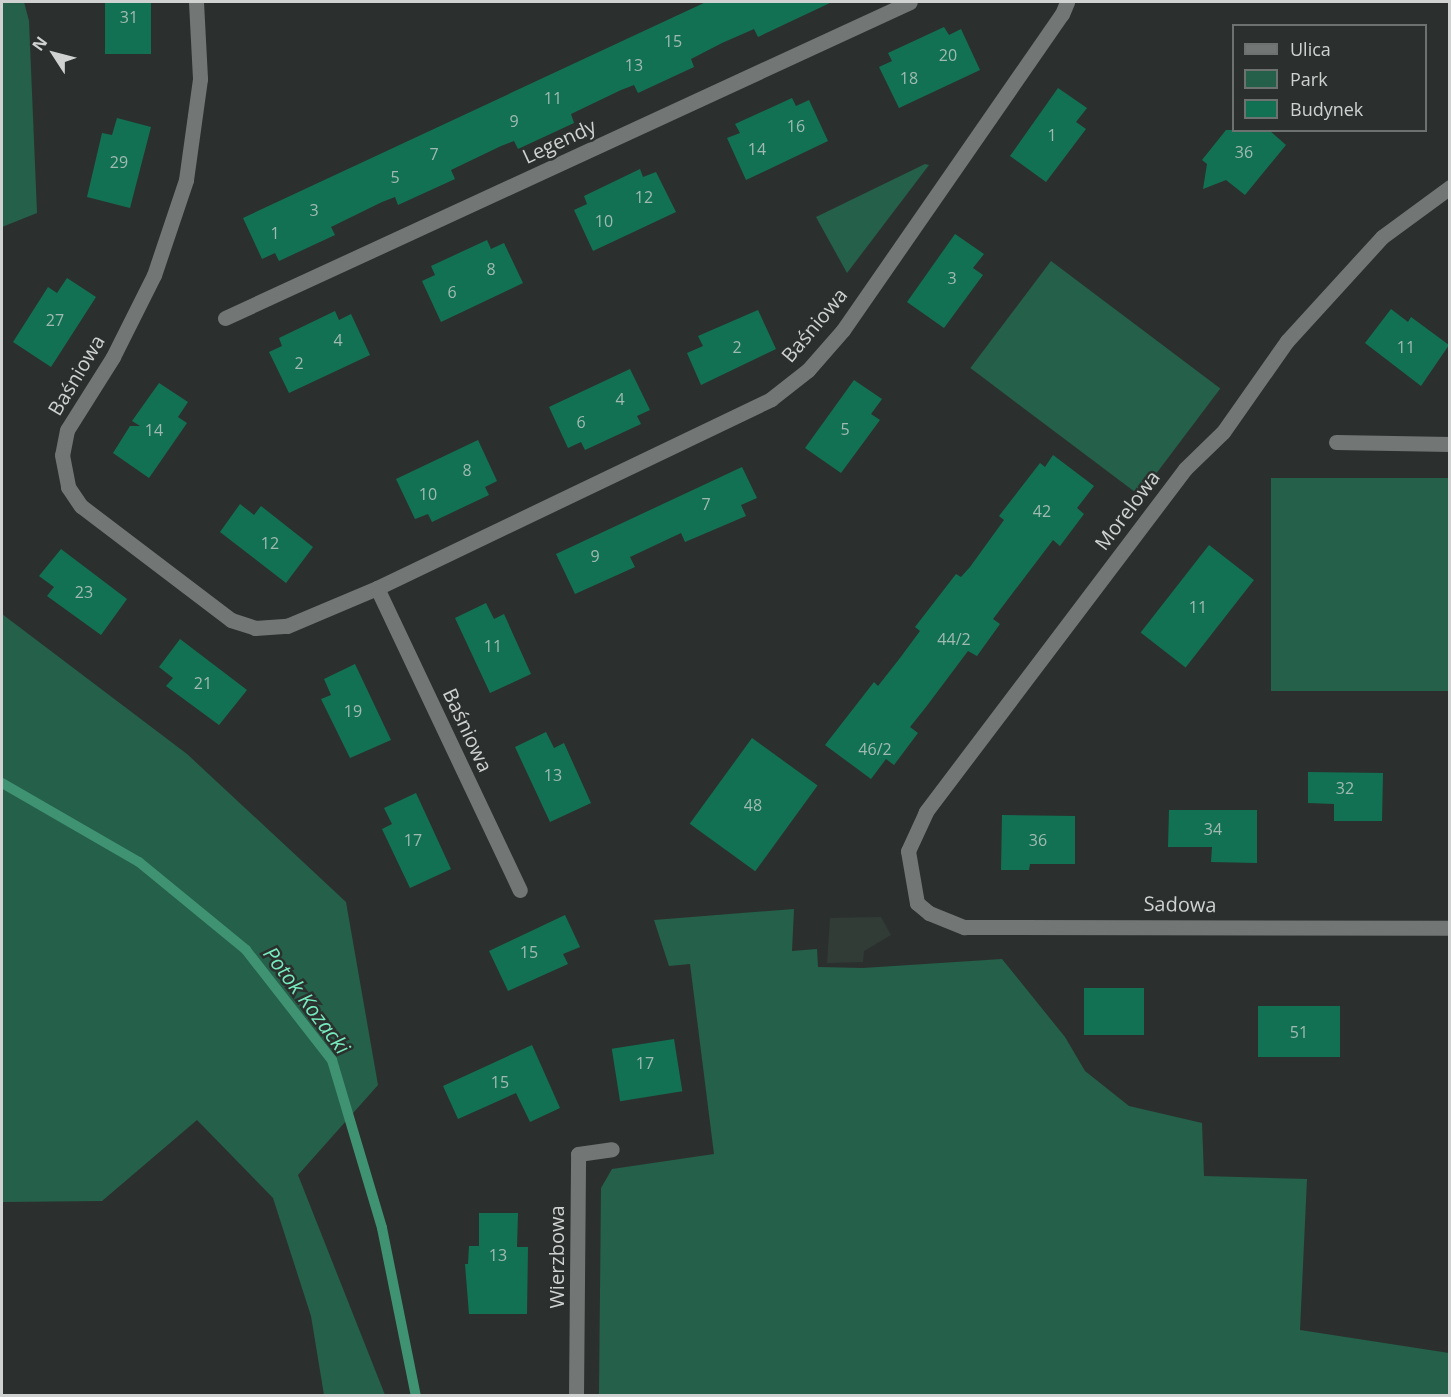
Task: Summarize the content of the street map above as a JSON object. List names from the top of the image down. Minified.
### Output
{"streets":{"street":["Legendy","Baśniowa","Morelowa","Sadowa","Wierzbowa"]},"crossings":[["Morelowa","Sadowa"]],"water":["Potok Kozacki"],"house_numbers":["31","15","20","13","18","11","9","16","1","14","36","7","29","5","12","3","10","1","8","3","6","27","4","2","11","2","4","6","5","14","8","10","7","42","12","9","23","11","44/2","11","21","19","46/2","13","32","48","34","17","36","15","51","17","15","13"],"legend":["Ulica","Park","Budynek"],"north":"top left"}
